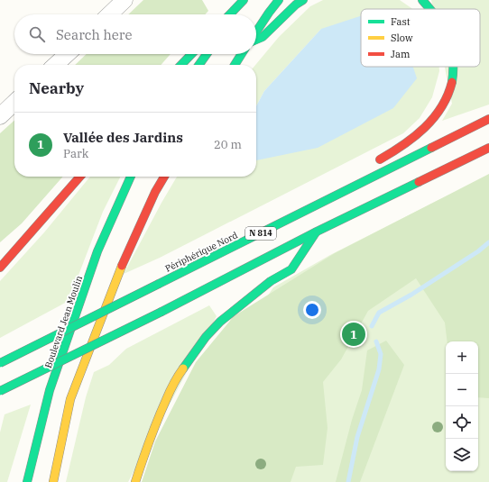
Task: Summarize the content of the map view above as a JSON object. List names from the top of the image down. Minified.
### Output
{"streets":{"main road":["N 814","Périphérique Nord","Boulevard Jean Moulin"]},"legend":["Fast","Slow","Jam"],"page":{"search":"Search here","heading":"Nearby","list":[{"mark":"1","name":"Vallée des Jardins","note":"Park","value":"20 m"}],"pins":"1","map_buttons":["+","−"]}}
